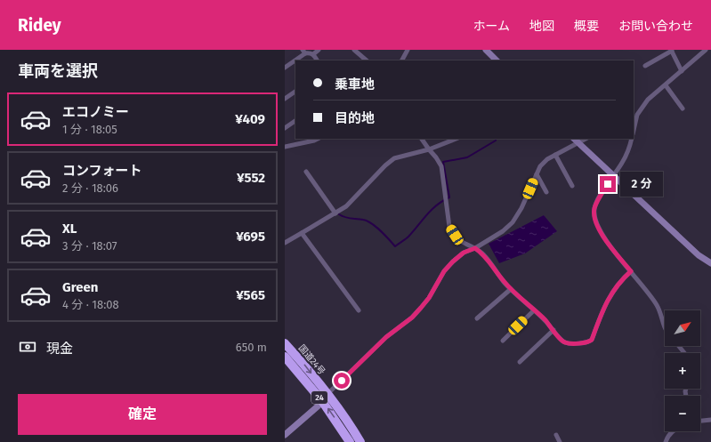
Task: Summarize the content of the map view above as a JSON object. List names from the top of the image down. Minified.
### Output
{"streets":{"highway":["国道24号","24"]},"north":"top right","page":{"header":"Ridey","nav":["ホーム","地図","概要","お問い合わせ"],"heading":"車両を選択","banner":["乗車地","目的地"],"list":[{"name":"エコノミー","note":"1 分 · 18:05","value":"¥409"},{"name":"コンフォート","note":"2 分 · 18:06","value":"¥552"},{"name":"XL","note":"3 分 · 18:07","value":"¥695"},{"name":"Green","note":"4 分 · 18:08","value":"¥565"}],"bubble":"2 分","map_buttons":["+","−"],"pay":["現金","650 m"],"buttons":"確定"}}
